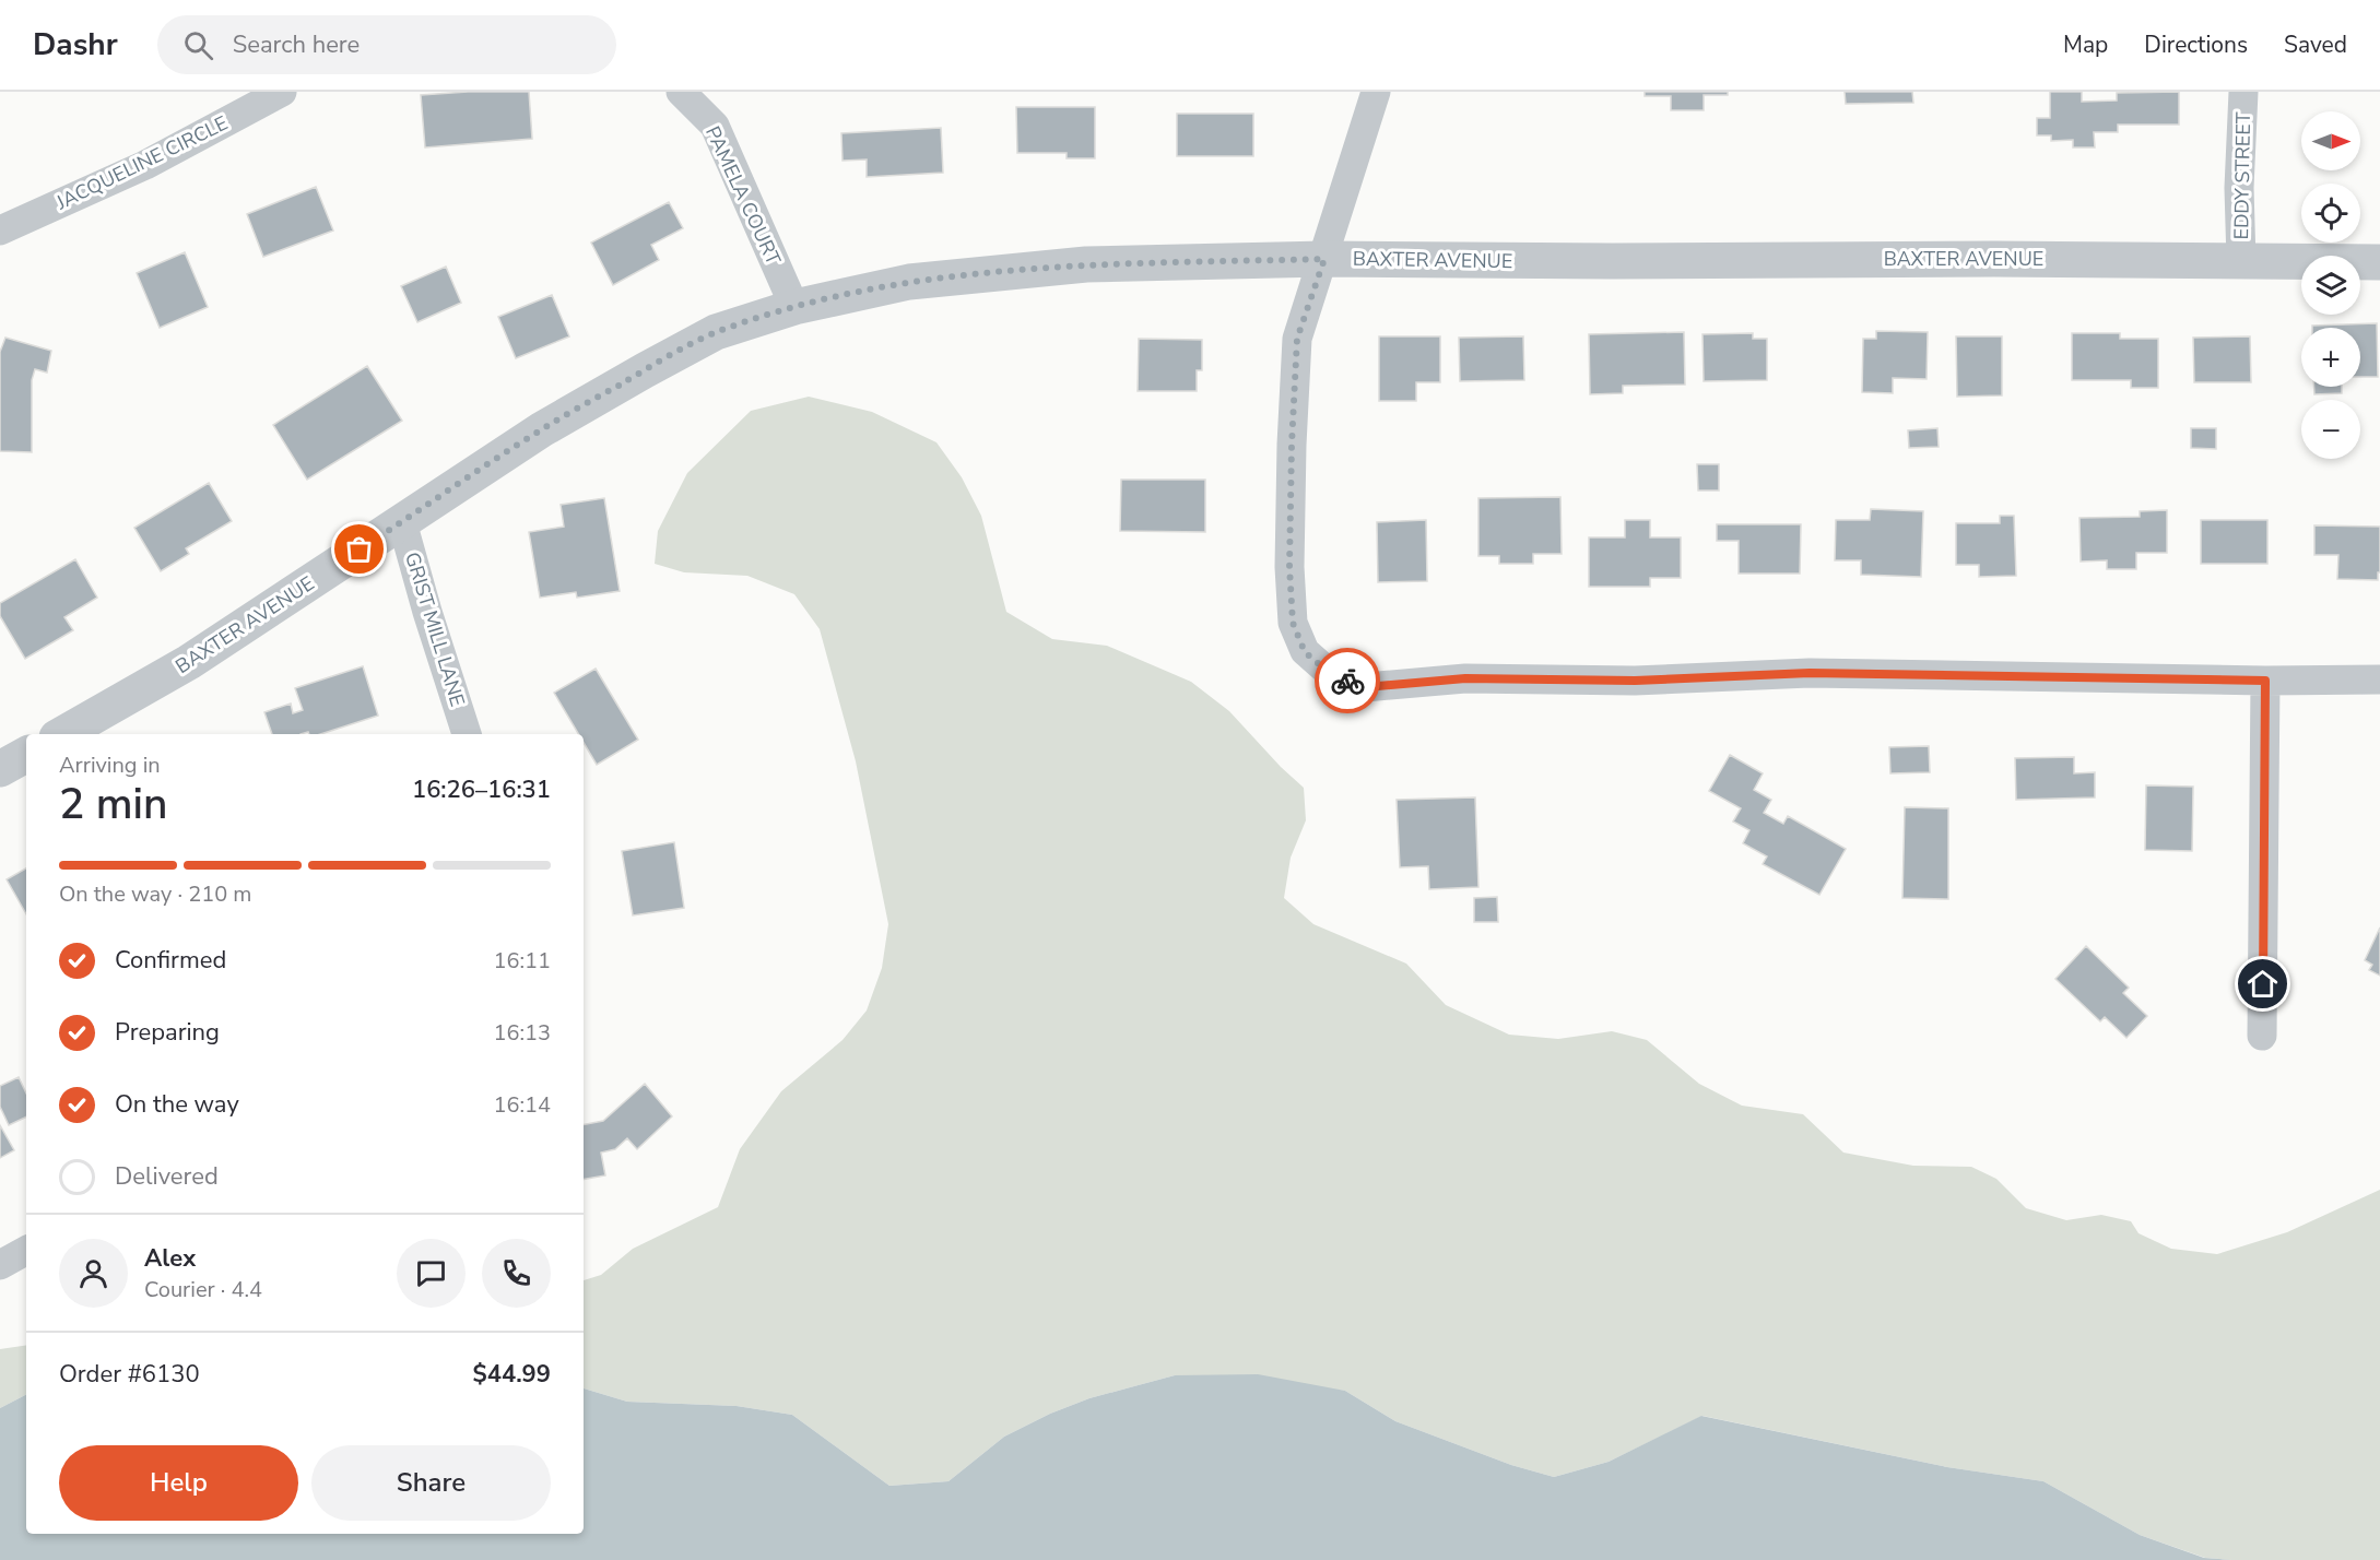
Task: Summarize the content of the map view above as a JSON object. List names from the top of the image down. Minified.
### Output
{"streets":{"street":["JACQUELINE CIRCLE","EDDY STREET","PAMELA COURT","BAXTER AVENUE","GRIST MILL LANE"]},"crossings":[["EDDY STREET","BAXTER AVENUE"],["PAMELA COURT","BAXTER AVENUE"],["BAXTER AVENUE","GRIST MILL LANE"]],"north":"right","page":{"header":"Dashr","search":"Search here","nav":["Map","Directions","Saved"],"map_buttons":["+","−"],"heading":["2 min","Arriving in","16:26–16:31"],"panel":["Alex","Courier · 4.4","Order #6130","$44.99"],"bar":"On the way · 210 m","list":[["Confirmed","16:11"],["Preparing","16:13"],["On the way","16:14"],"Delivered"],"buttons":["Help","Share"]}}
